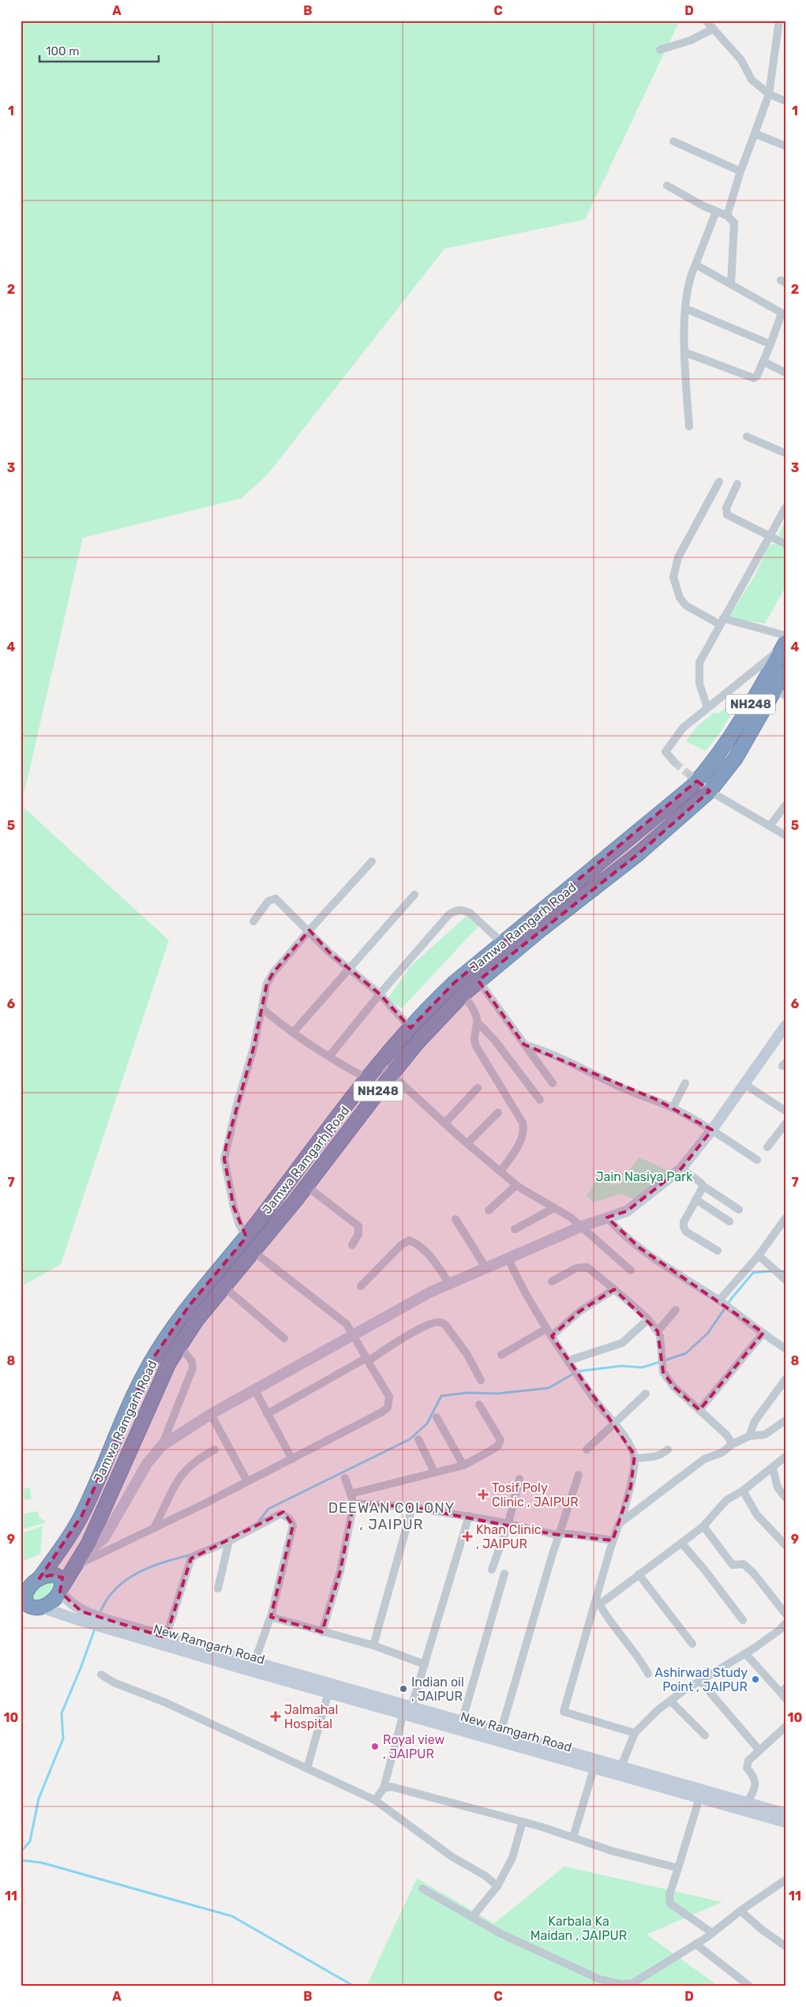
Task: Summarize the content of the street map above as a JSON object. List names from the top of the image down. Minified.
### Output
{"streets":{"highway":["NH248","Jamwa Ramgarh Road"],"street":["New Ramgarh Road"]},"crossings":[["NH248","Jamwa Ramgarh Road"]],"districts":["DEEWAN COLONY , JAIPUR"],"parks":["Jain Nasiya Park","Karbala Ka Maidan , JAIPUR"],"places":{"health":["Tosif Poly Clinic , JAIPUR","Khan Clinic , JAIPUR","Jalmahal Hospital"],"other":["Ashirwad Study Point , JAIPUR","Indian oil , JAIPUR","Royal view , JAIPUR"]},"scale_bar":"100 m","grid":{"columns":["A","B","C","D"],"rows":["1","2","3","4","5","6","7","8","9","10","11"]}}
